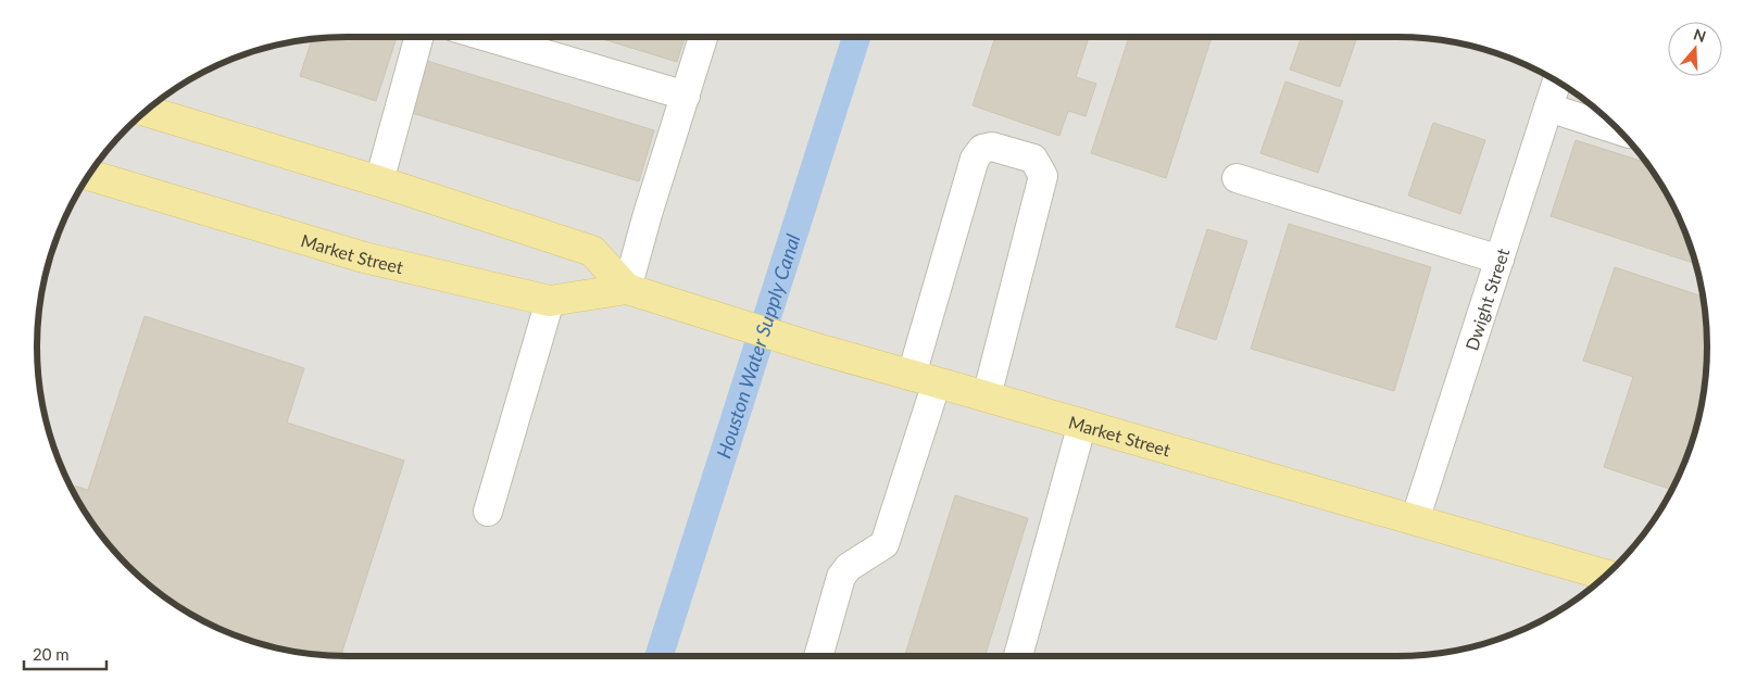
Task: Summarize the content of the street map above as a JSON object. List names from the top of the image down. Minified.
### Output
{"streets":{"main road":["Market Street"],"street":["Dwight Street"]},"crossings":[["Market Street","Dwight Street"]],"water":["Houston Water Supply Canal"],"scale_bar":"20 m","north":"top"}
